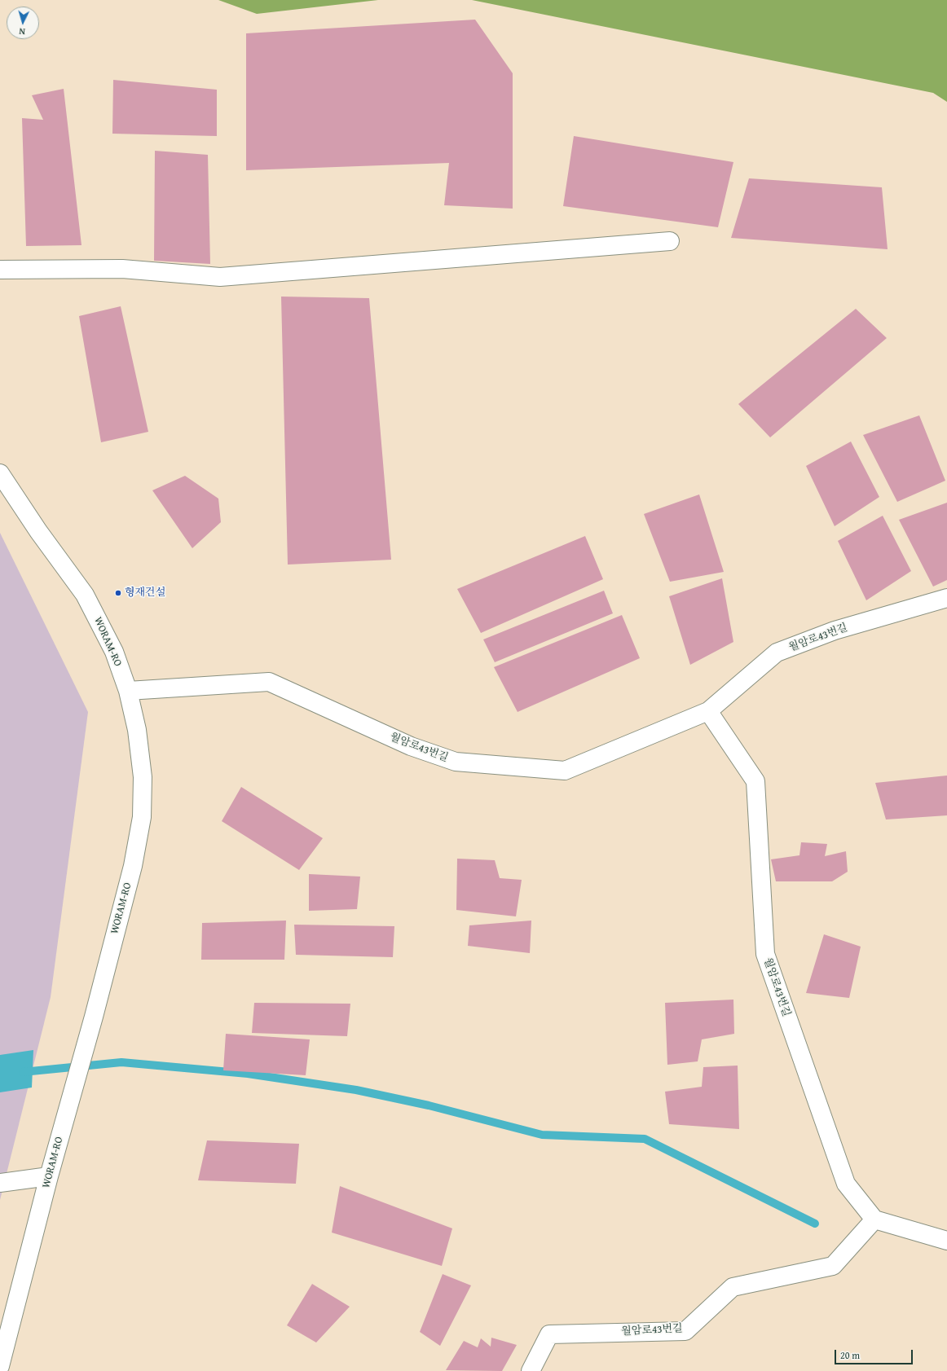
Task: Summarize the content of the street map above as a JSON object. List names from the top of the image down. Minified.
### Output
{"streets":{"street":["월암로43번길","WORAM-RO"]},"crossings":[["월암로43번길","WORAM-RO"]],"places":["형재건설"],"scale_bar":"20 m","north":"bottom"}
